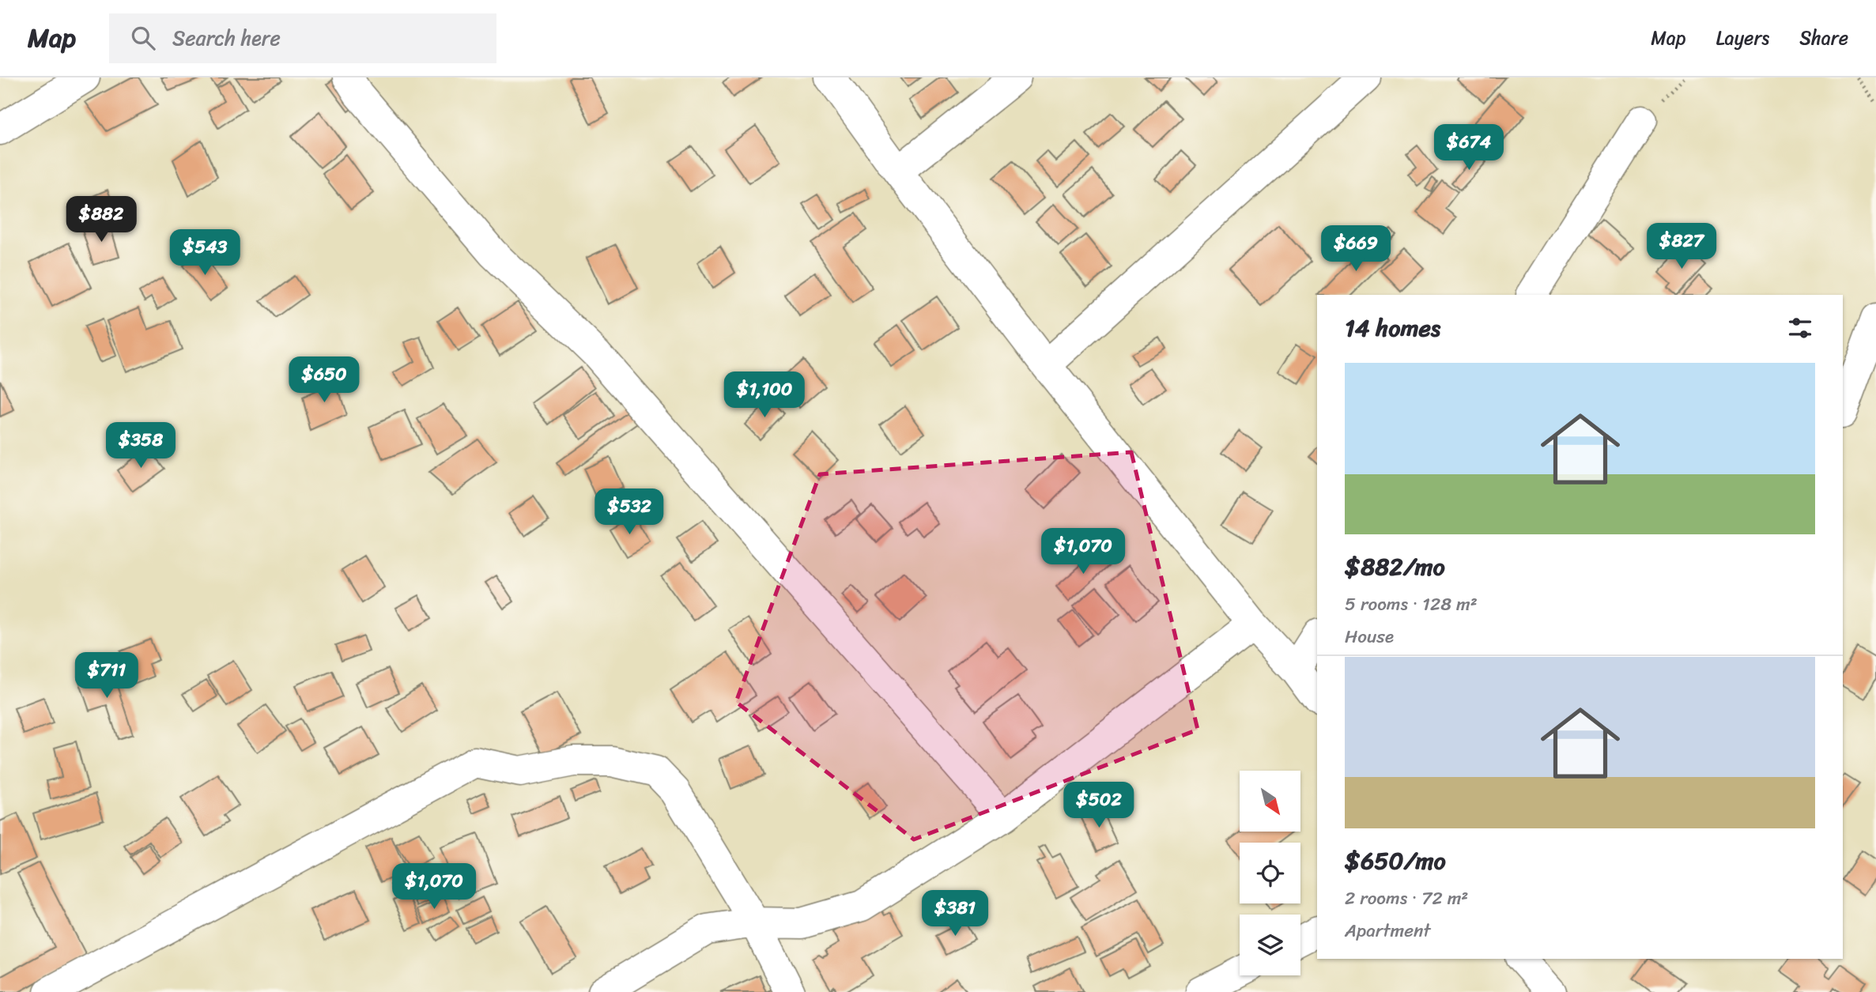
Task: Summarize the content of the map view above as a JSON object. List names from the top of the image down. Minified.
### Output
{"north":"bottom right","page":{"header":"Map","search":"Search here","nav":["Map","Layers","Share"],"price":["$674","$882","$827","$669","$543","$650","$1,100","$358","$532","$1,070","$711","$502","$1,070","$381"],"heading":"14 homes","list":[{"name":"$882/mo","note":"5 rooms · 128 m² · House"},{"name":"$650/mo","note":"2 rooms · 72 m² · Apartment"}]}}
